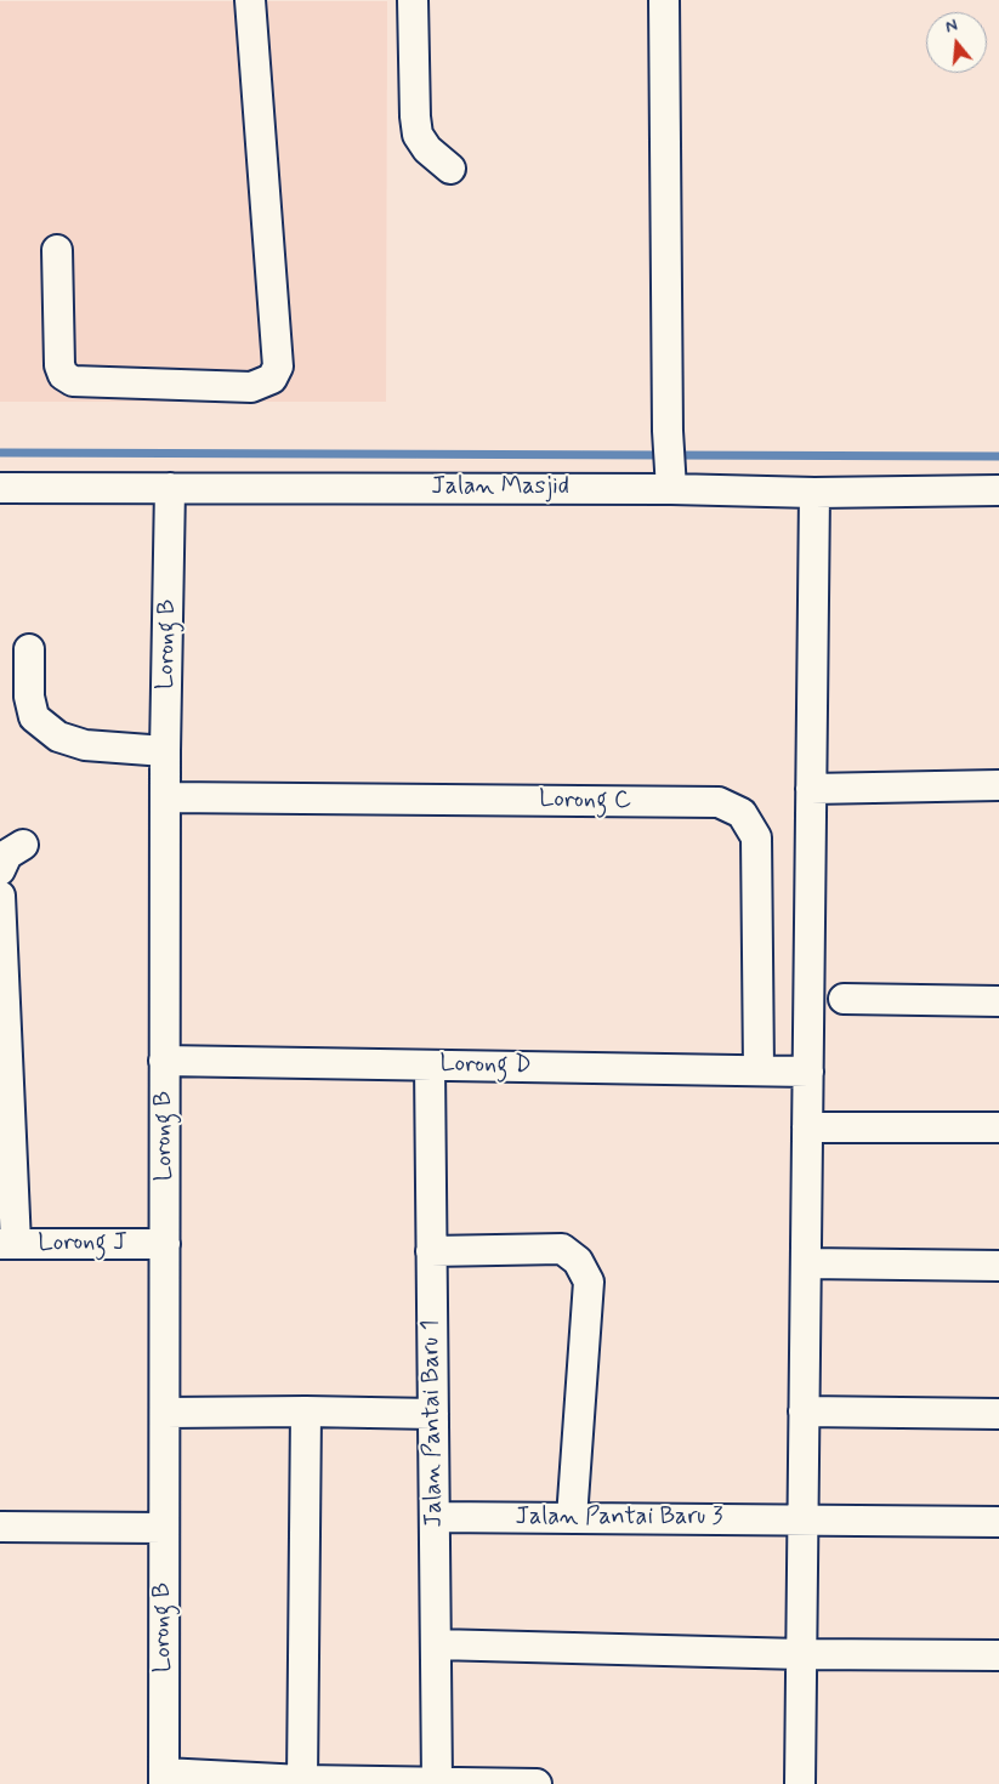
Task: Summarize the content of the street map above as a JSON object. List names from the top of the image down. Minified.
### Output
{"streets":{"street":["Jalan Masjid","Lorong B","Lorong C","Lorong D","Lorong J","Jalan Pantai Baru 1","Jalan Pantai Baru 3"]},"crossings":[["Jalan Masjid","Lorong B"],["Lorong B","Lorong C"],["Lorong B","Lorong D"],["Lorong B","Lorong J"],["Lorong C","Lorong D"],["Lorong D","Jalan Pantai Baru 1"],["Jalan Pantai Baru 1","Jalan Pantai Baru 3"]],"north":"top"}
